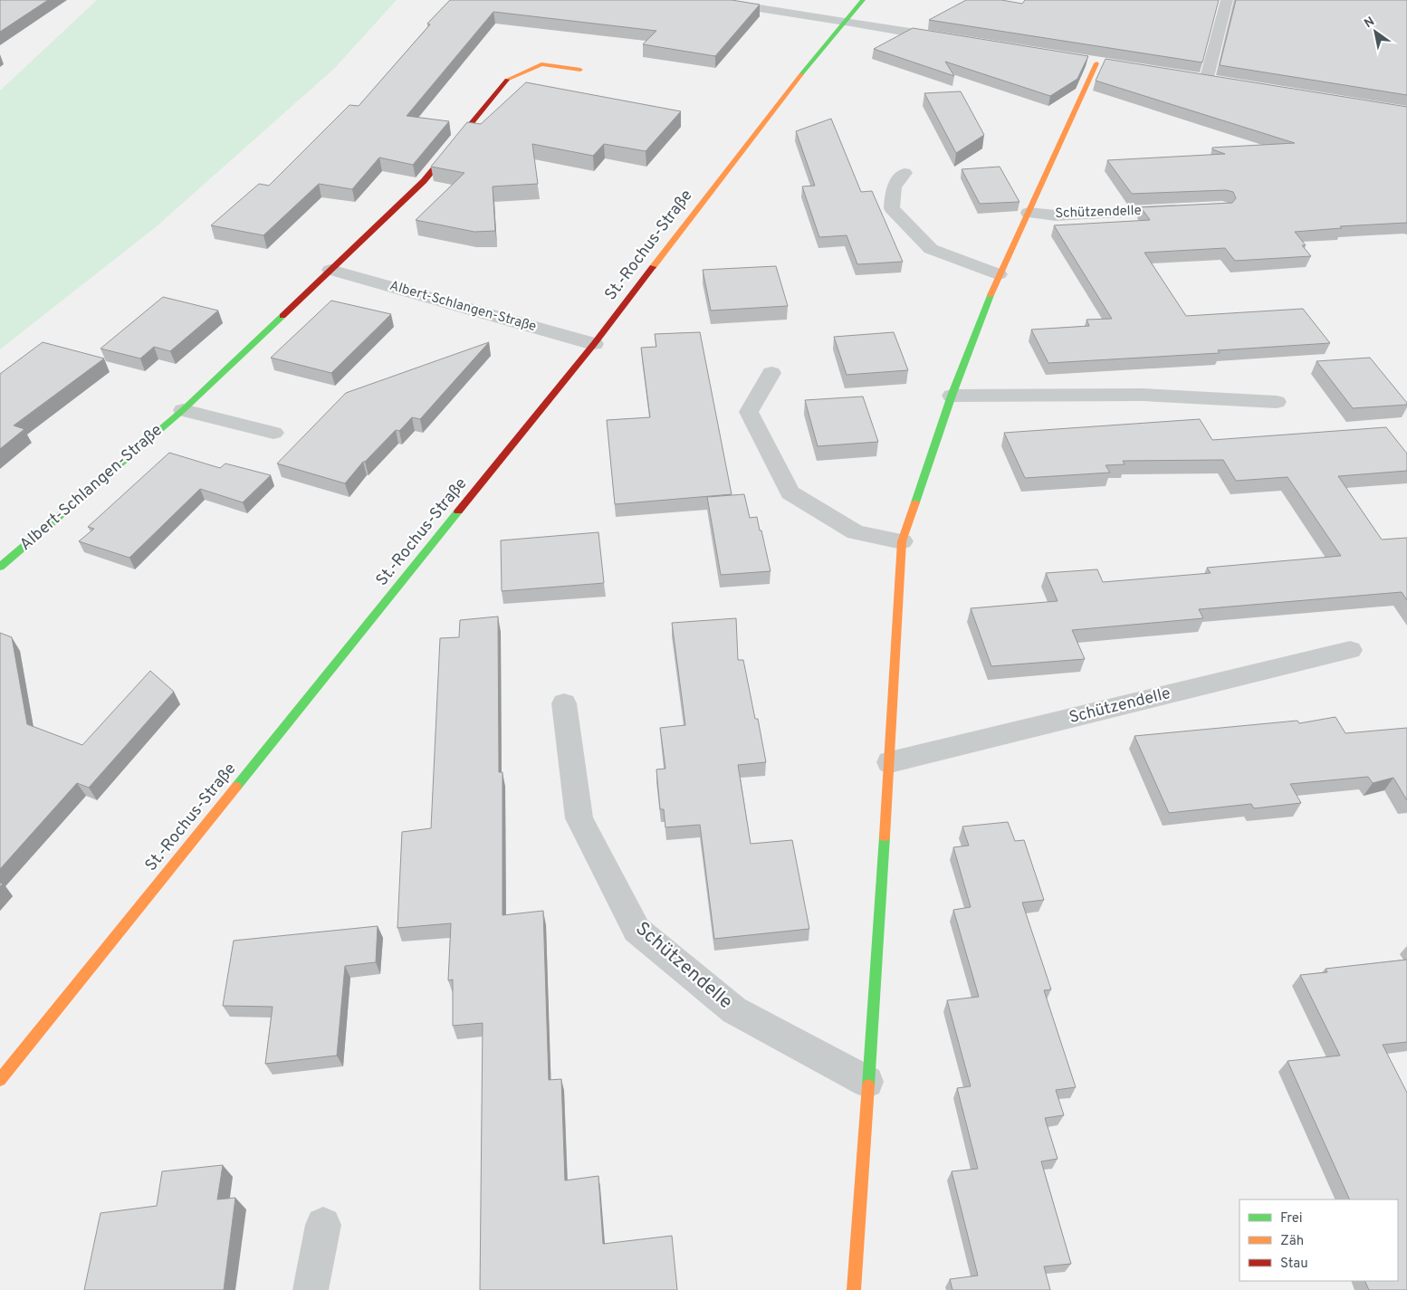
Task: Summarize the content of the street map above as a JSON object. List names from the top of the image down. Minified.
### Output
{"streets":{"street":["Schützendelle","St.-Rochus-Straße","Albert-Schlangen-Straße"]},"crossings":[["St.-Rochus-Straße","Albert-Schlangen-Straße"]],"legend":["Frei","Zäh","Stau"],"north":"top left"}
